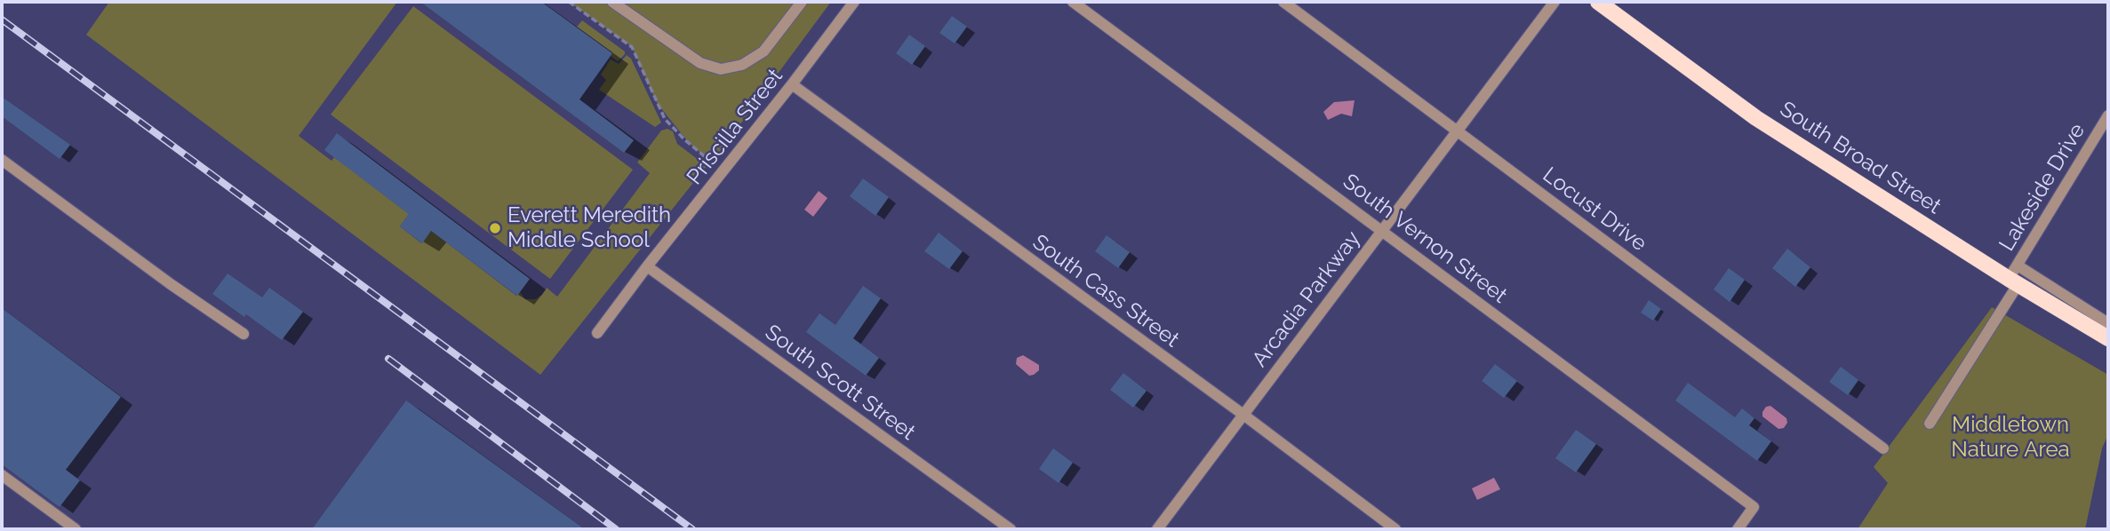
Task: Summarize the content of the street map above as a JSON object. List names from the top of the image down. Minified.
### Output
{"streets":{"main road":["South Broad Street"],"street":["Priscilla Street","Lakeside Drive","Locust Drive","South Vernon Street","South Cass Street","Arcadia Parkway","South Scott Street"]},"crossings":[["Priscilla Street","South Cass Street"],["Priscilla Street","South Scott Street"],["South Broad Street","Lakeside Drive"],["Locust Drive","Arcadia Parkway"],["South Vernon Street","Arcadia Parkway"],["South Cass Street","Arcadia Parkway"]],"parks":["Middletown Nature Area"],"places":["Everett Meredith Middle School"]}
